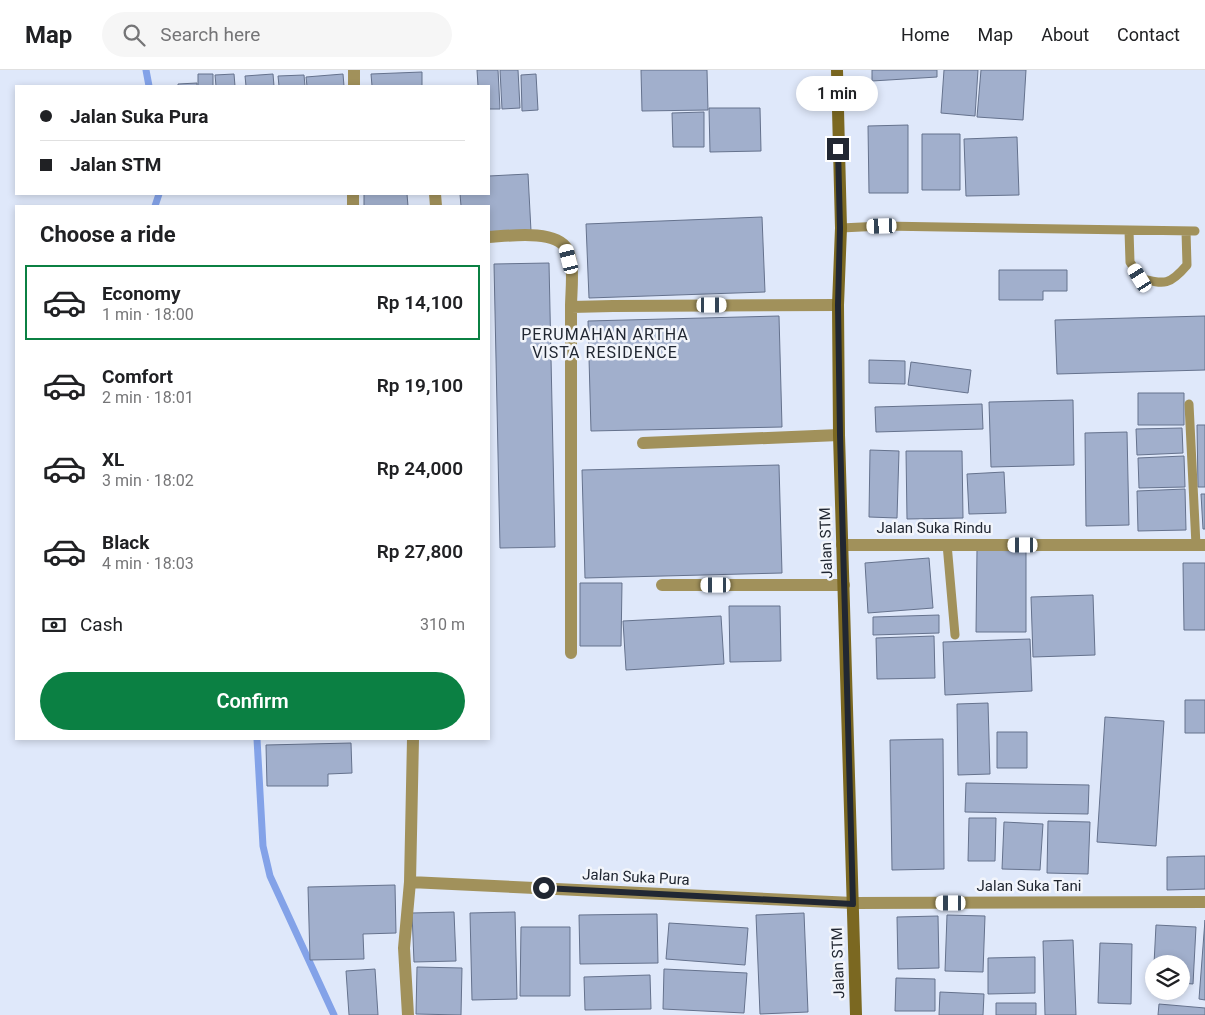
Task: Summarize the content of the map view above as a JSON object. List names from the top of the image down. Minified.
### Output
{"streets":{"street":["Jalan Suka Rindu","Jalan STM","Jalan Suka Pura","Jalan Suka Tani"]},"crossings":[["Jalan Suka Rindu","Jalan STM"],["Jalan STM","Jalan Suka Pura"],["Jalan STM","Jalan Suka Tani"],["Jalan Suka Pura","Jalan Suka Tani"]],"districts":["PERUMAHAN ARTHA VISTA RESIDENCE"],"page":{"header":"Map","search":"Search here","nav":["Home","Map","About","Contact"],"bubble":"1 min","banner":["Jalan Suka Pura","Jalan STM"],"heading":"Choose a ride","list":[{"name":"Economy","note":"1 min · 18:00","value":"Rp 14,100"},{"name":"Comfort","note":"2 min · 18:01","value":"Rp 19,100"},{"name":"XL","note":"3 min · 18:02","value":"Rp 24,000"},{"name":"Black","note":"4 min · 18:03","value":"Rp 27,800"}],"pay":["Cash","310 m"],"buttons":"Confirm"}}
